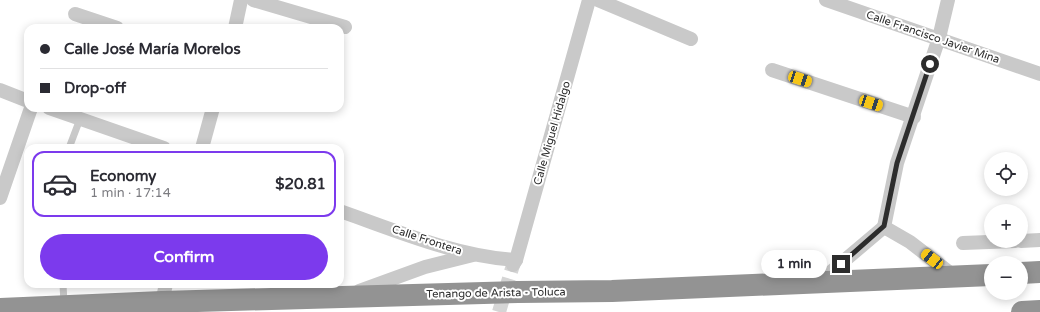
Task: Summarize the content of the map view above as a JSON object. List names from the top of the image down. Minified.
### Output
{"streets":{"highway":["Tenango de Arista - Toluca"],"street":["Calle Francisco Javier Mina","Calle Miguel Hidalgo","Calle Frontera"]},"crossings":[["Calle Miguel Hidalgo","Calle Frontera"]],"page":{"banner":["Calle José María Morelos","Drop-off"],"list":[{"name":"Economy","note":"1 min · 17:14","value":"$20.81"}],"map_buttons":["+","−"],"buttons":"Confirm","bubble":"1 min"}}
